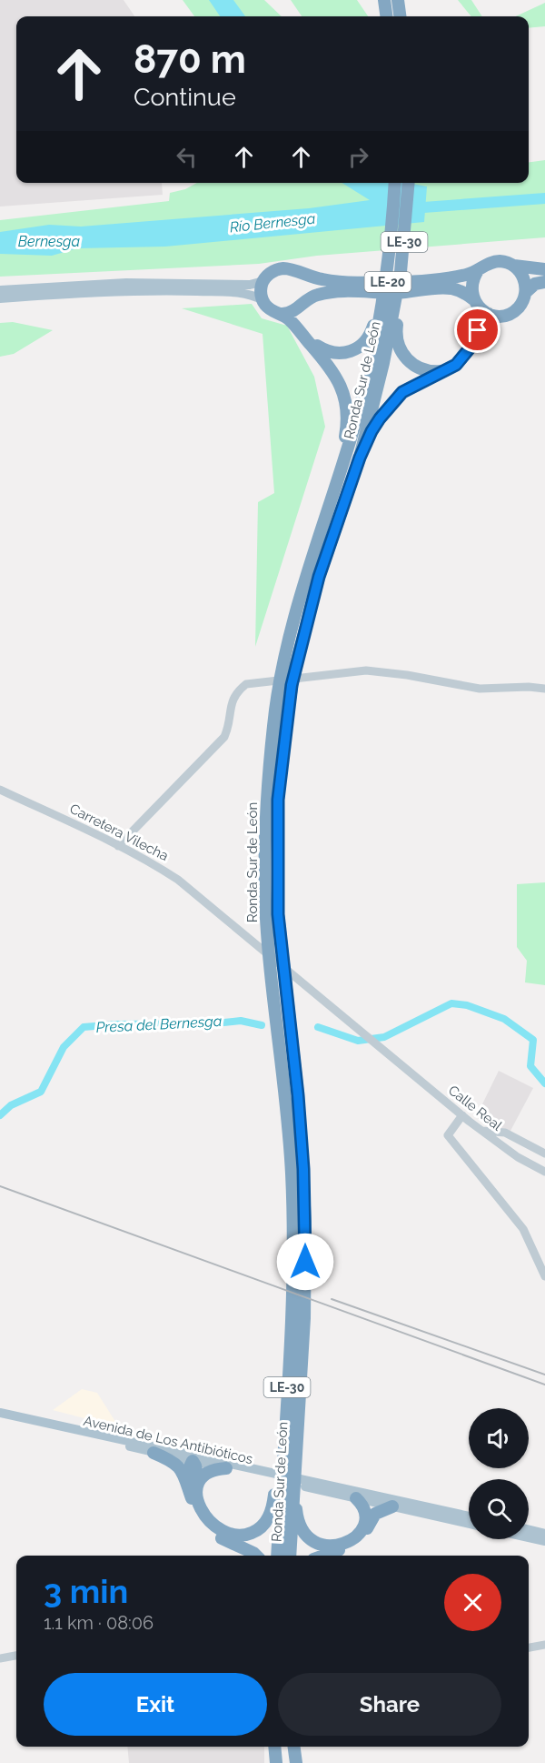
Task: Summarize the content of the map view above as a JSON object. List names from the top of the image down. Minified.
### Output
{"streets":{"highway":["LE-30","LE-20","Ronda Sur de León"],"main road":["Avenida de Los Antibióticos"],"street":["Carretera Vilecha","Calle Real"]},"crossings":[["Carretera Vilecha","Calle Real"]],"water":["Río Bernesga","Bernesga","Presa del Bernesga"],"page":{"turn":["870 m","Continue"],"heading":["3 min","1.1 km · 08:06"],"buttons":["Exit","Share"]}}
